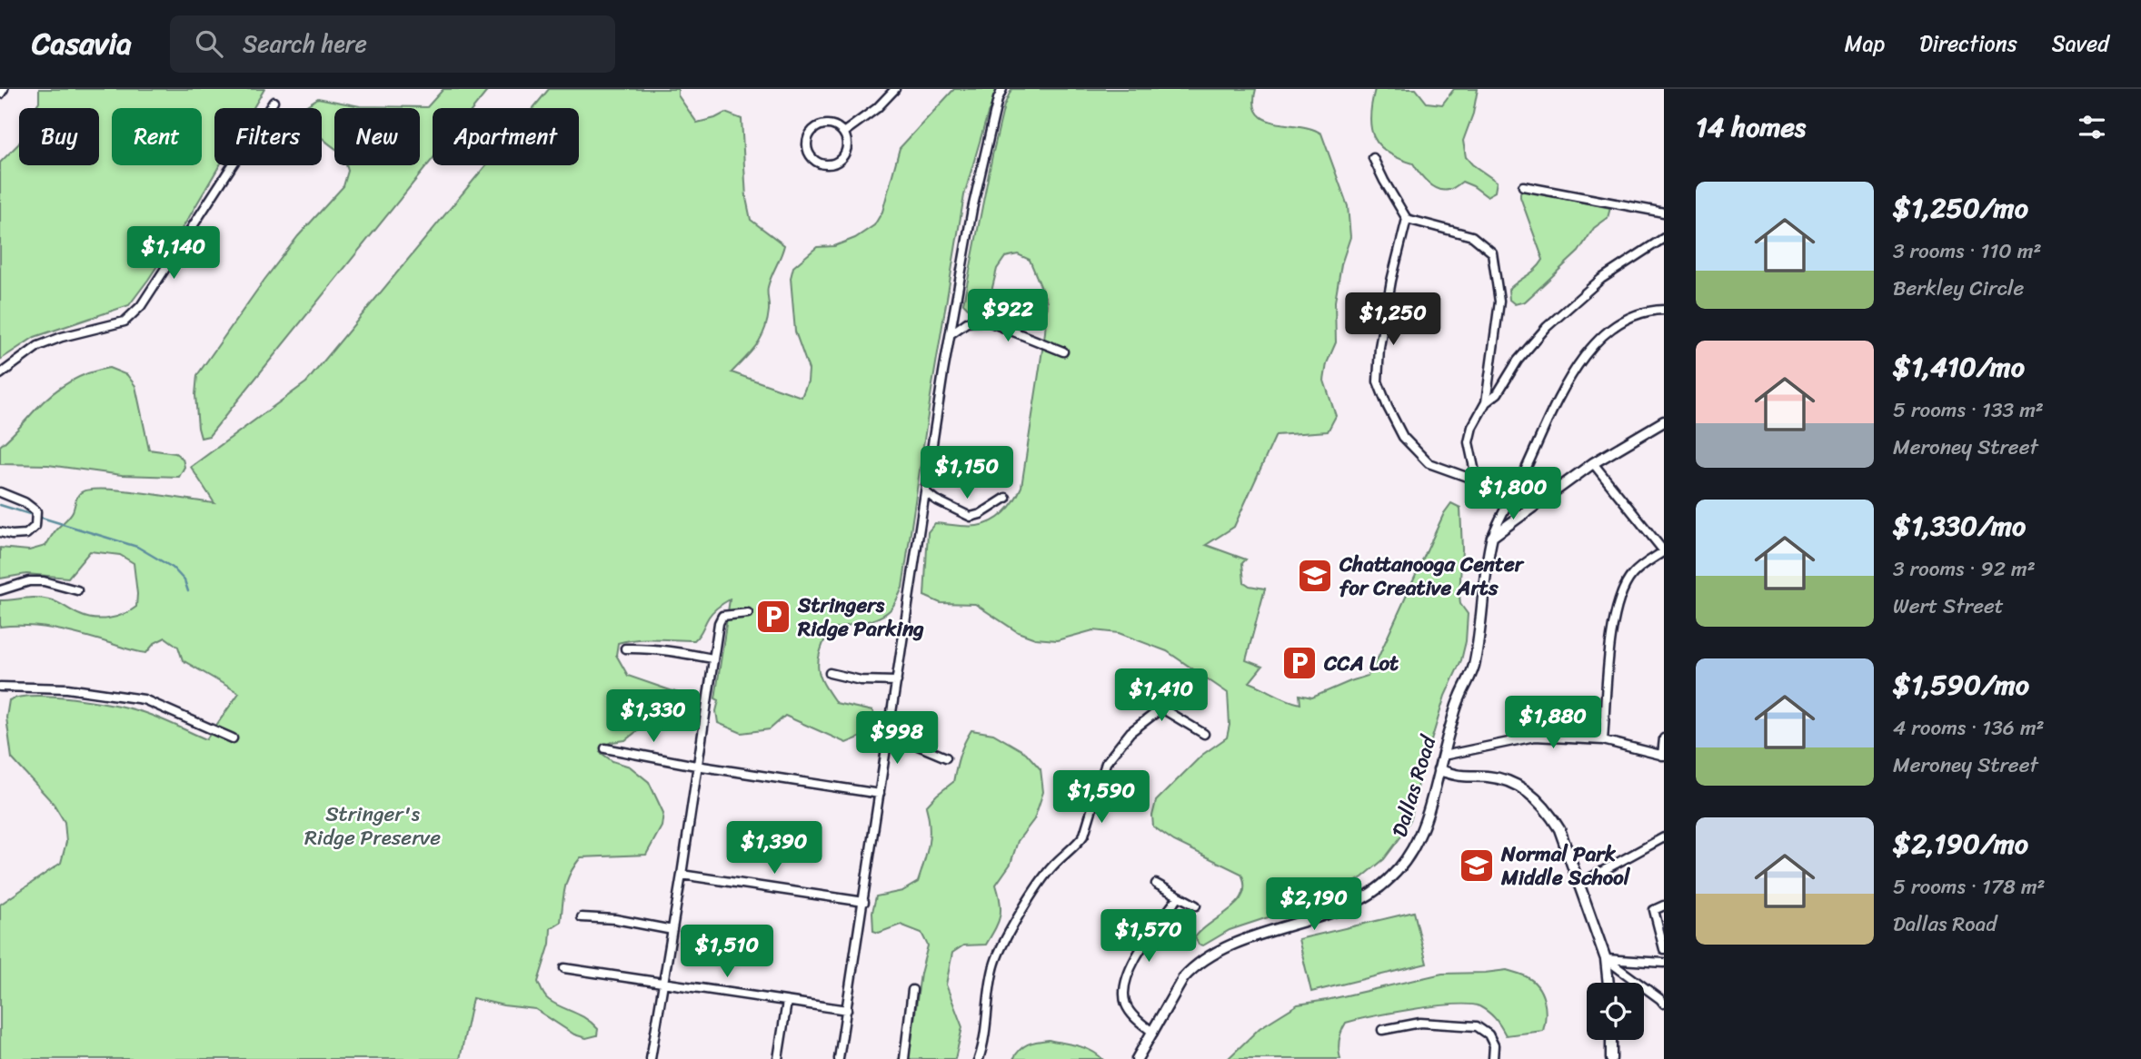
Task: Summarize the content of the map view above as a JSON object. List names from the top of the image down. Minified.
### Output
{"streets":{"street":["Dallas Road"]},"parks":["Stringer's Ridge Preserve"],"places":{"school or university":["Chattanooga Center for Creative Arts","Normal Park Middle School"],"parking":["Stringers Ridge Parking","CCA Lot"]},"page":{"header":"Casavia","search":"Search here","nav":["Map","Directions","Saved"],"heading":"14 homes","chip":["Buy","Rent","Filters","New","Apartment"],"list":[{"name":"$1,250/mo","note":"3 rooms · 110 m² · Berkley Circle"},{"name":"$1,410/mo","note":"5 rooms · 133 m² · Meroney Street"},{"name":"$1,330/mo","note":"3 rooms · 92 m² · Wert Street"},{"name":"$1,590/mo","note":"4 rooms · 136 m² · Meroney Street"},{"name":"$2,190/mo","note":"5 rooms · 178 m² · Dallas Road"}],"price":["$1,140","$922","$1,250","$1,150","$1,800","$1,410","$1,330","$1,880","$998","$1,590","$1,390","$2,190","$1,570","$1,510"]}}
